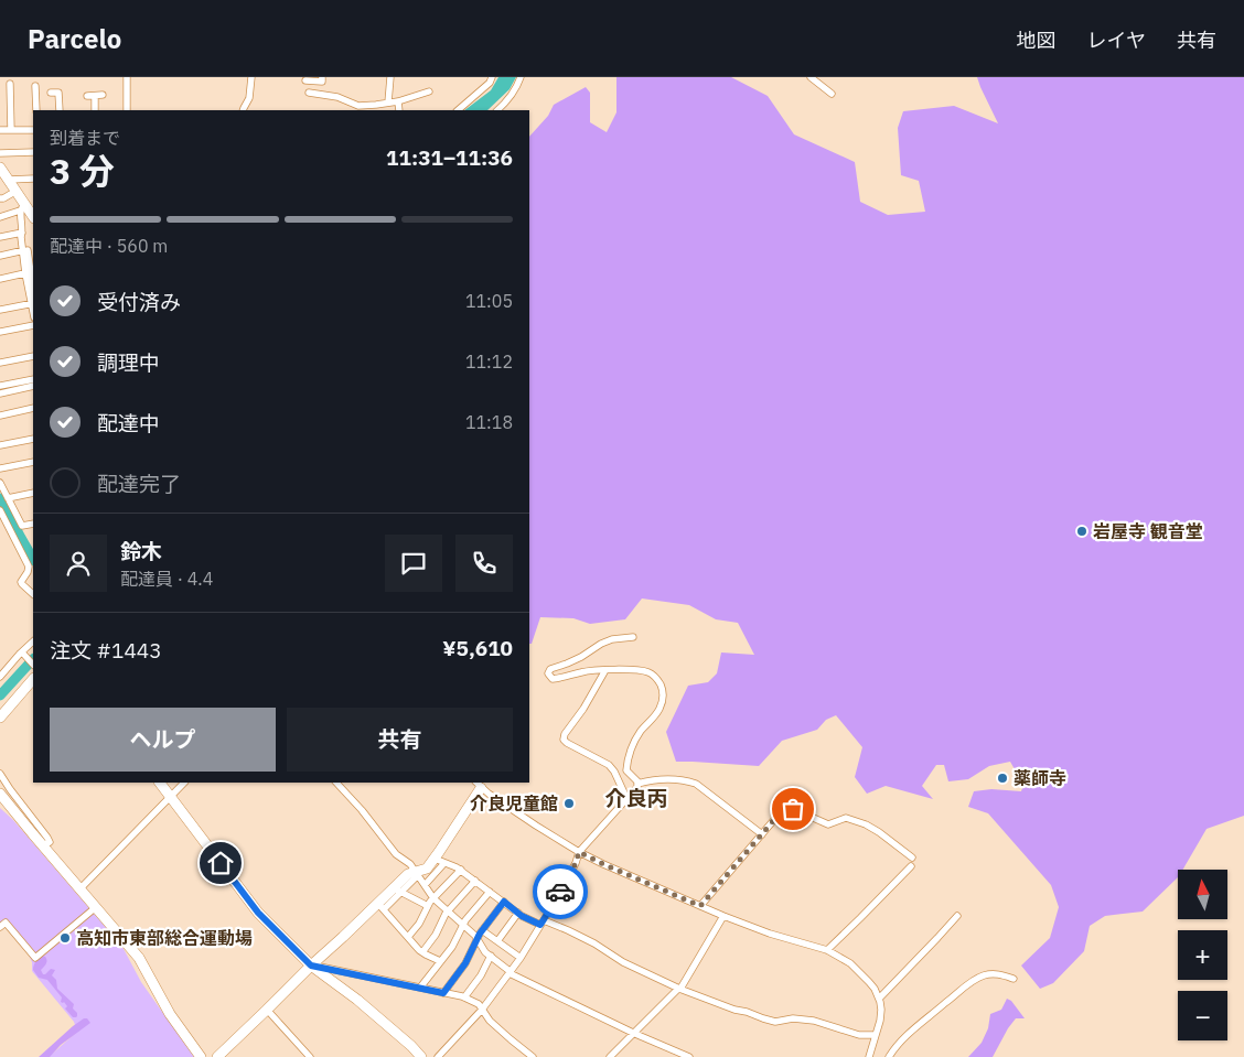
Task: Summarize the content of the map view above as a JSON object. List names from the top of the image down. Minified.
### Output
{"districts":["介良丙"],"places":["岩屋寺 観音堂","薬師寺","介良児童館","高知市東部総合運動場"],"north":"top","page":{"header":"Parcelo","nav":["地図","レイヤ","共有"],"heading":["3 分","到着まで","11:31–11:36"],"panel":["鈴木","配達員 · 4.4","注文 #1443","¥5,610"],"bar":"配達中 · 560 m","list":[["受付済み","11:05"],["調理中","11:12"],["配達中","11:18"],"配達完了"],"buttons":["ヘルプ","共有"],"map_buttons":["+","−"]}}
